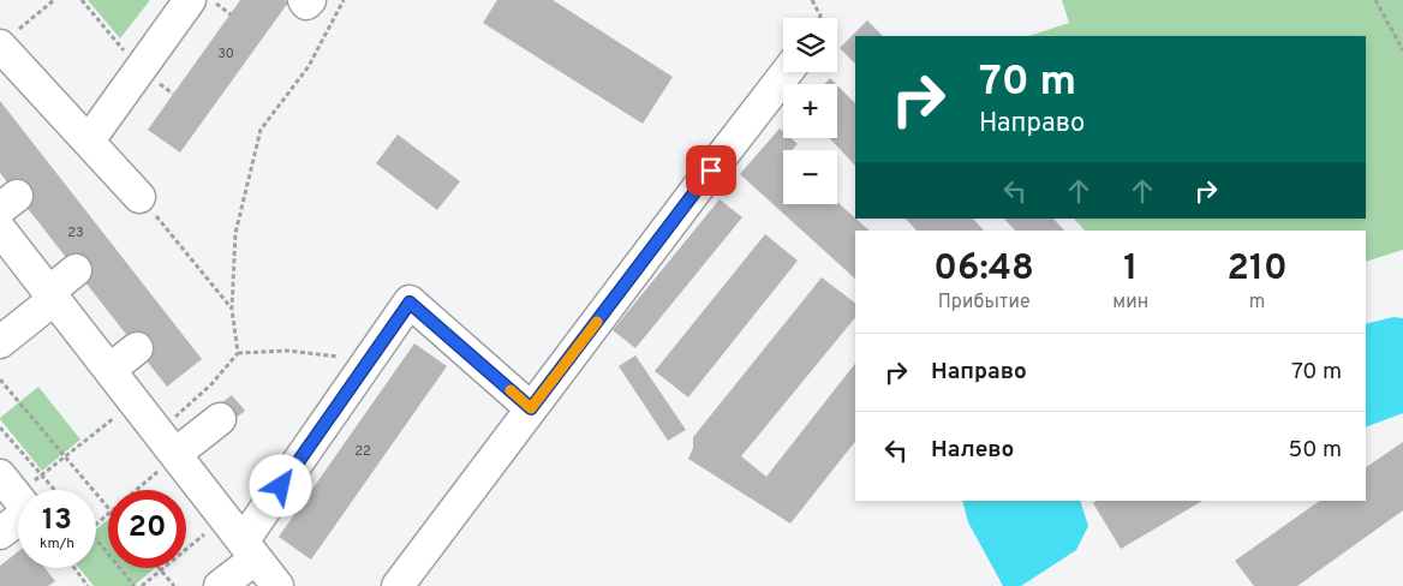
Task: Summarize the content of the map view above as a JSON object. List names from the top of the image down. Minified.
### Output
{"house_numbers":["30","23","22"],"page":{"map_buttons":["+","−"],"turn":["70 m","Направо"],"eta":["06:48","Прибытие","1","мин","210","m"],"list":[{"name":"Направо","value":"70 m"},{"name":"Налево","value":"50 m"}],"speed":"13 km/h","limit":"20"}}
